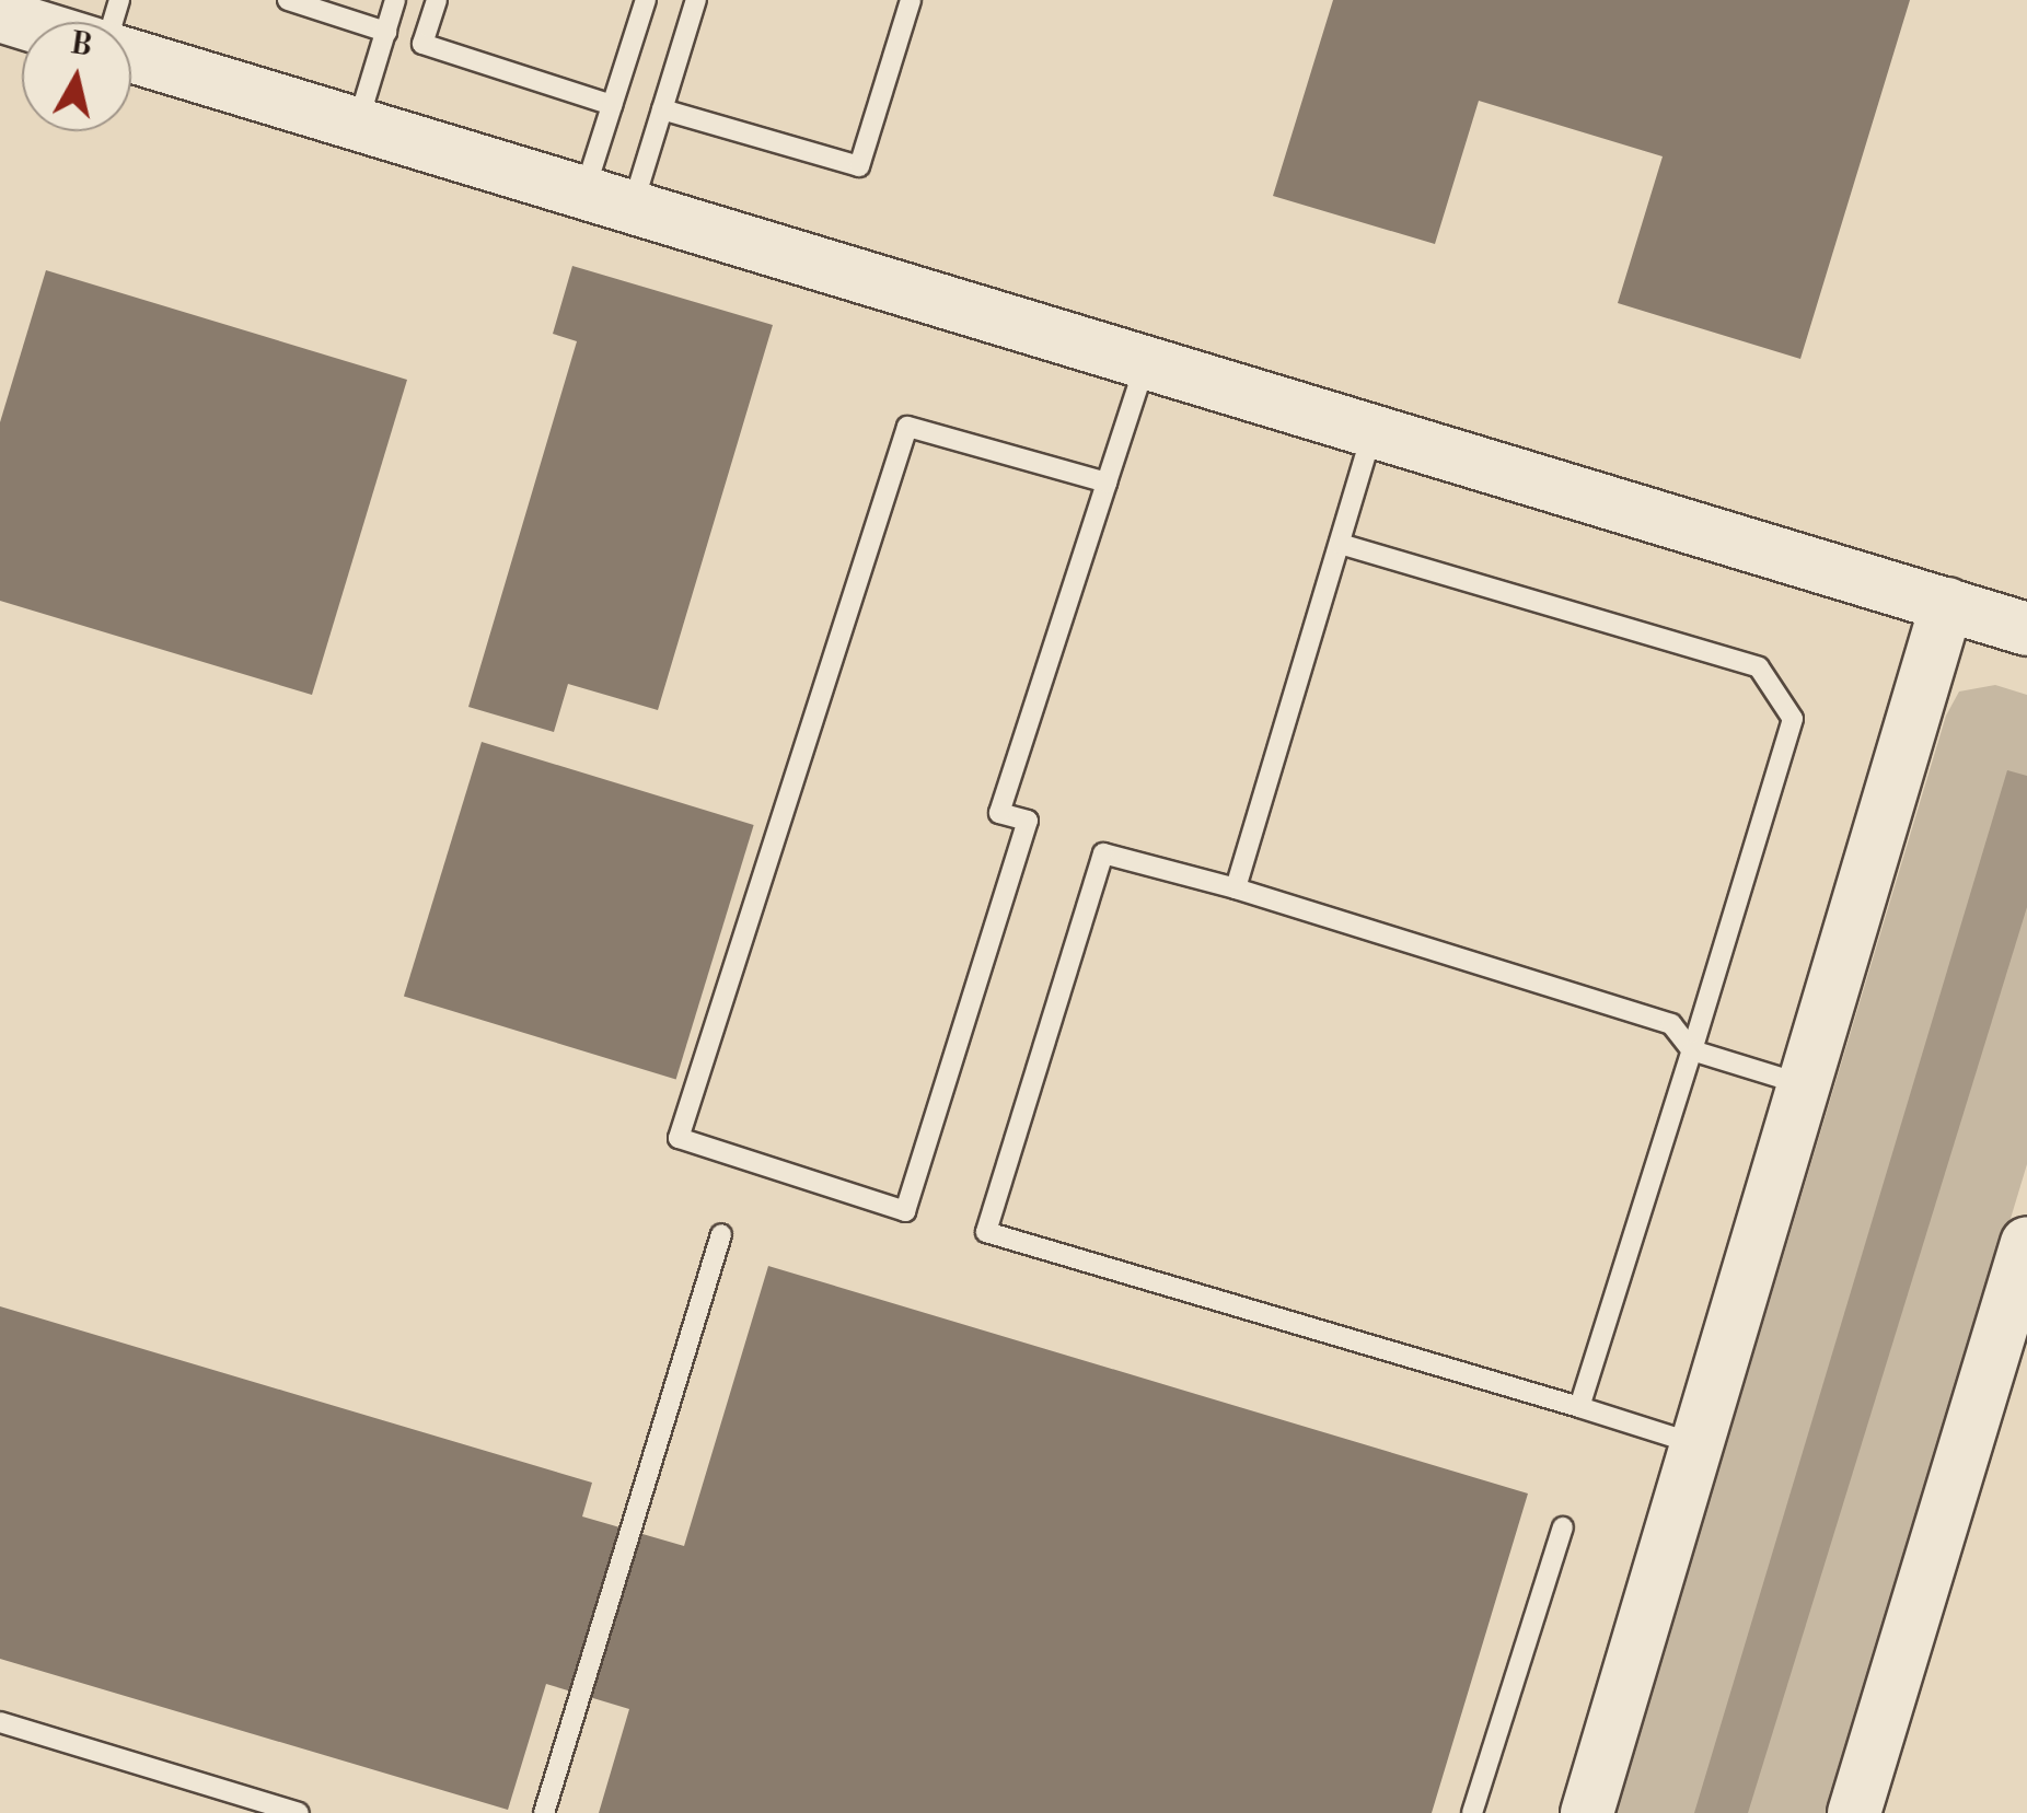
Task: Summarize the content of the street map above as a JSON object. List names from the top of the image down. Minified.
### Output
{"north":"top"}
